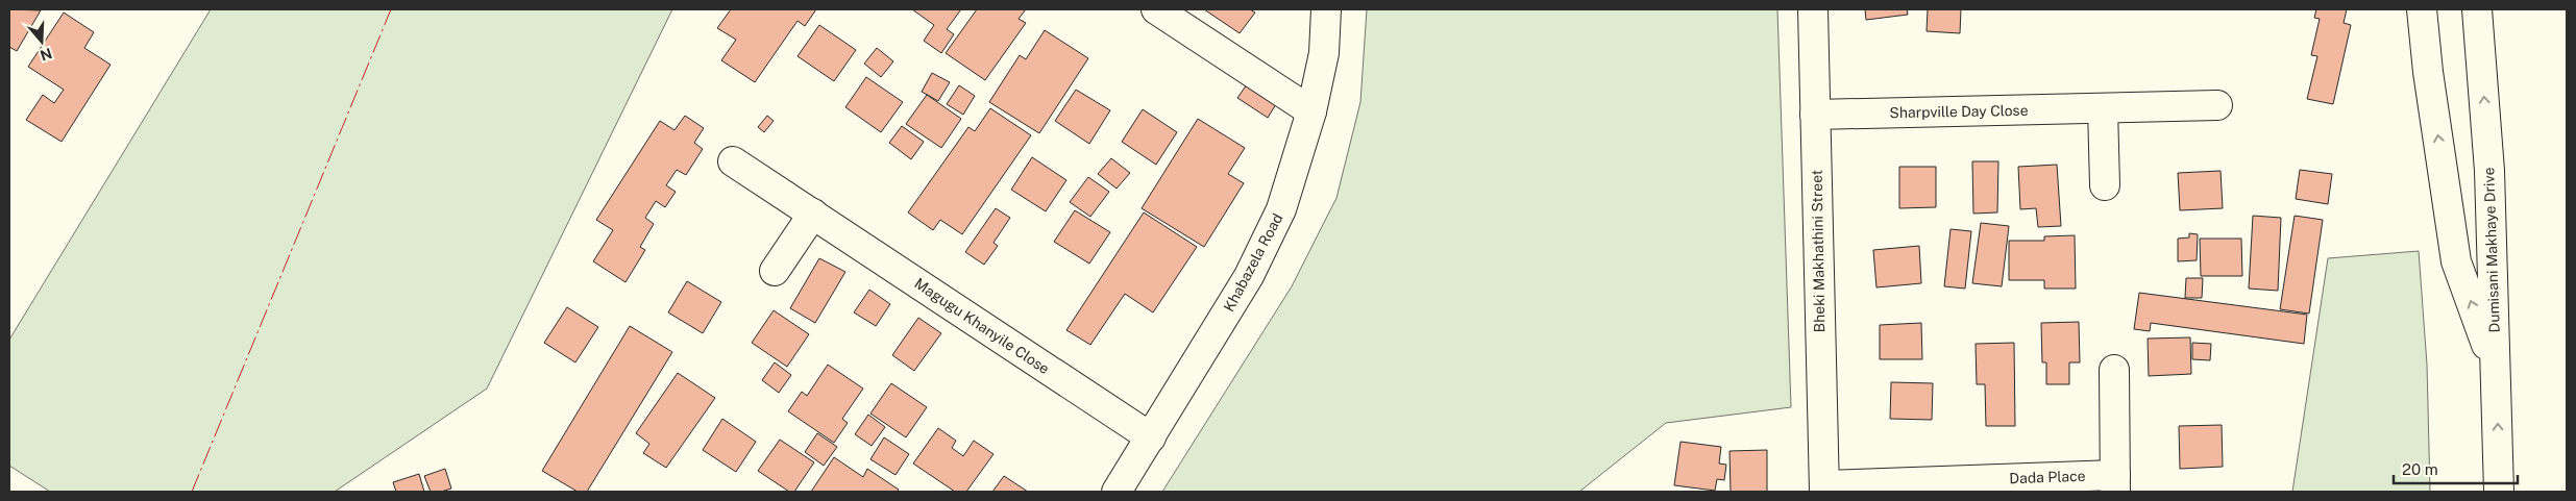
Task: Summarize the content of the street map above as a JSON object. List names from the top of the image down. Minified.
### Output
{"streets":{"street":["Sharpville Day Close","Dumisani Makhaye Drive","Bheki Makhathini Street","Khabazela Road","Magugu Khanyile Close","Dada Place"]},"crossings":[["Sharpville Day Close","Bheki Makhathini Street"],["Bheki Makhathini Street","Dada Place"],["Khabazela Road","Magugu Khanyile Close"]],"scale_bar":"20 m","north":"bottom"}
